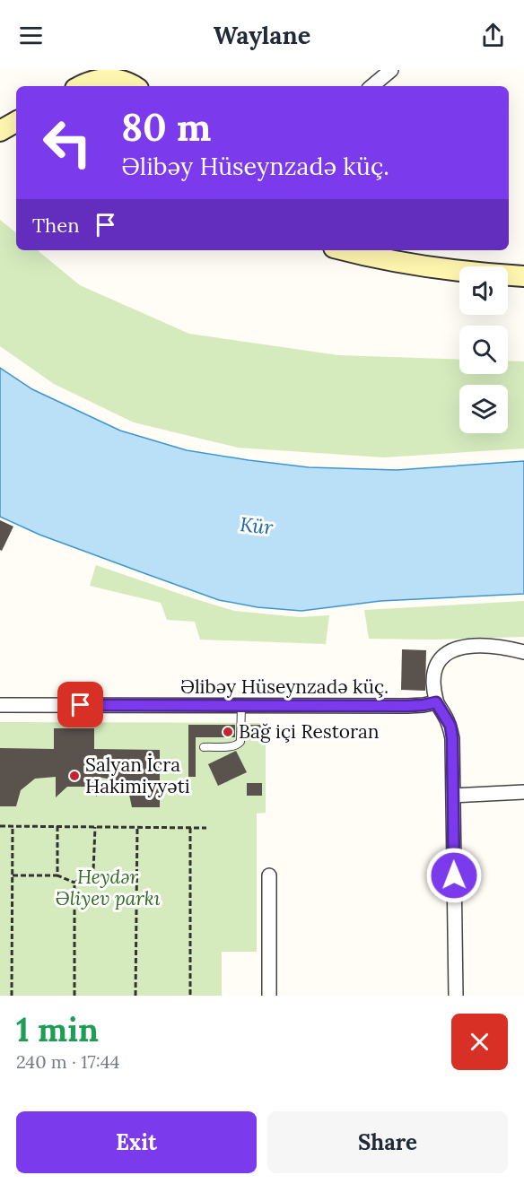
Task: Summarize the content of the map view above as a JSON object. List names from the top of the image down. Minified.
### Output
{"streets":{"street":["Əlibəy Hüseynzadə küç."]},"water":["Kür"],"parks":["Heydər Əliyev parkı"],"places":["Bağ içi Restoran","Salyan İcra Hakimiyyəti"],"page":{"header":"Waylane","turn":["80 m","Əlibəy Hüseynzadə küç."],"then":"Then","heading":["1 min","240 m · 17:44"],"buttons":["Exit","Share"]}}
